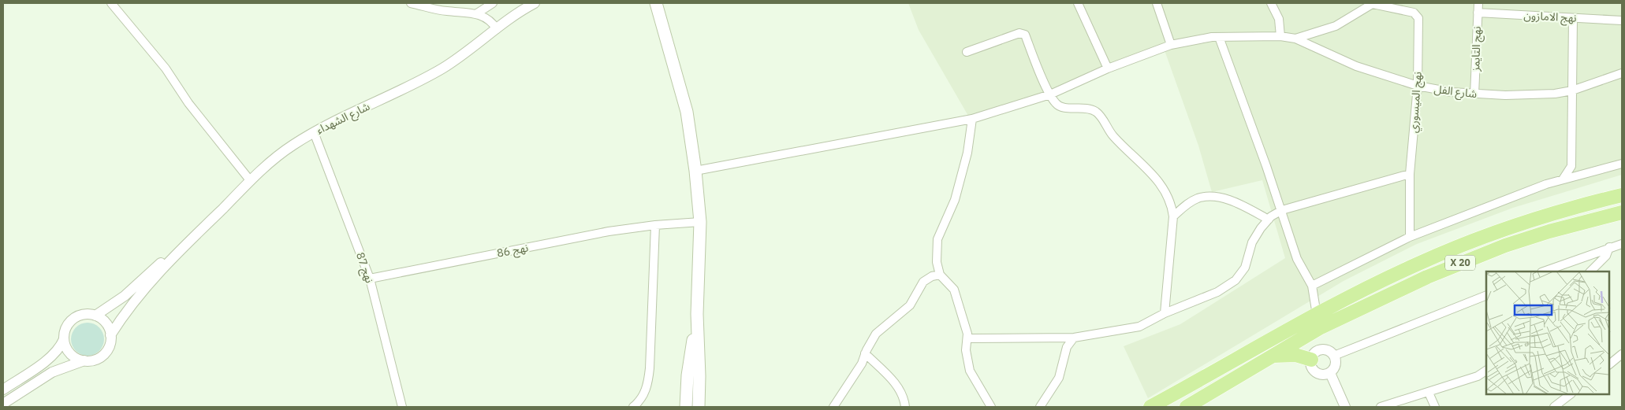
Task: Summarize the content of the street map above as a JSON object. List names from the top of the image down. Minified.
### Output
{"streets":{"highway":["X 20"],"street":["نهج الامازون","نهج التايمز","شارع الفل","نهج الميسوري","شارع الشهداء","نهج 86","نهج 87"]},"crossings":[["نهج الامازون","نهج التايمز"],["نهج التايمز","شارع الفل"],["شارع الفل","نهج الميسوري"],["شارع الشهداء","نهج 87"],["نهج 86","نهج 87"]]}
